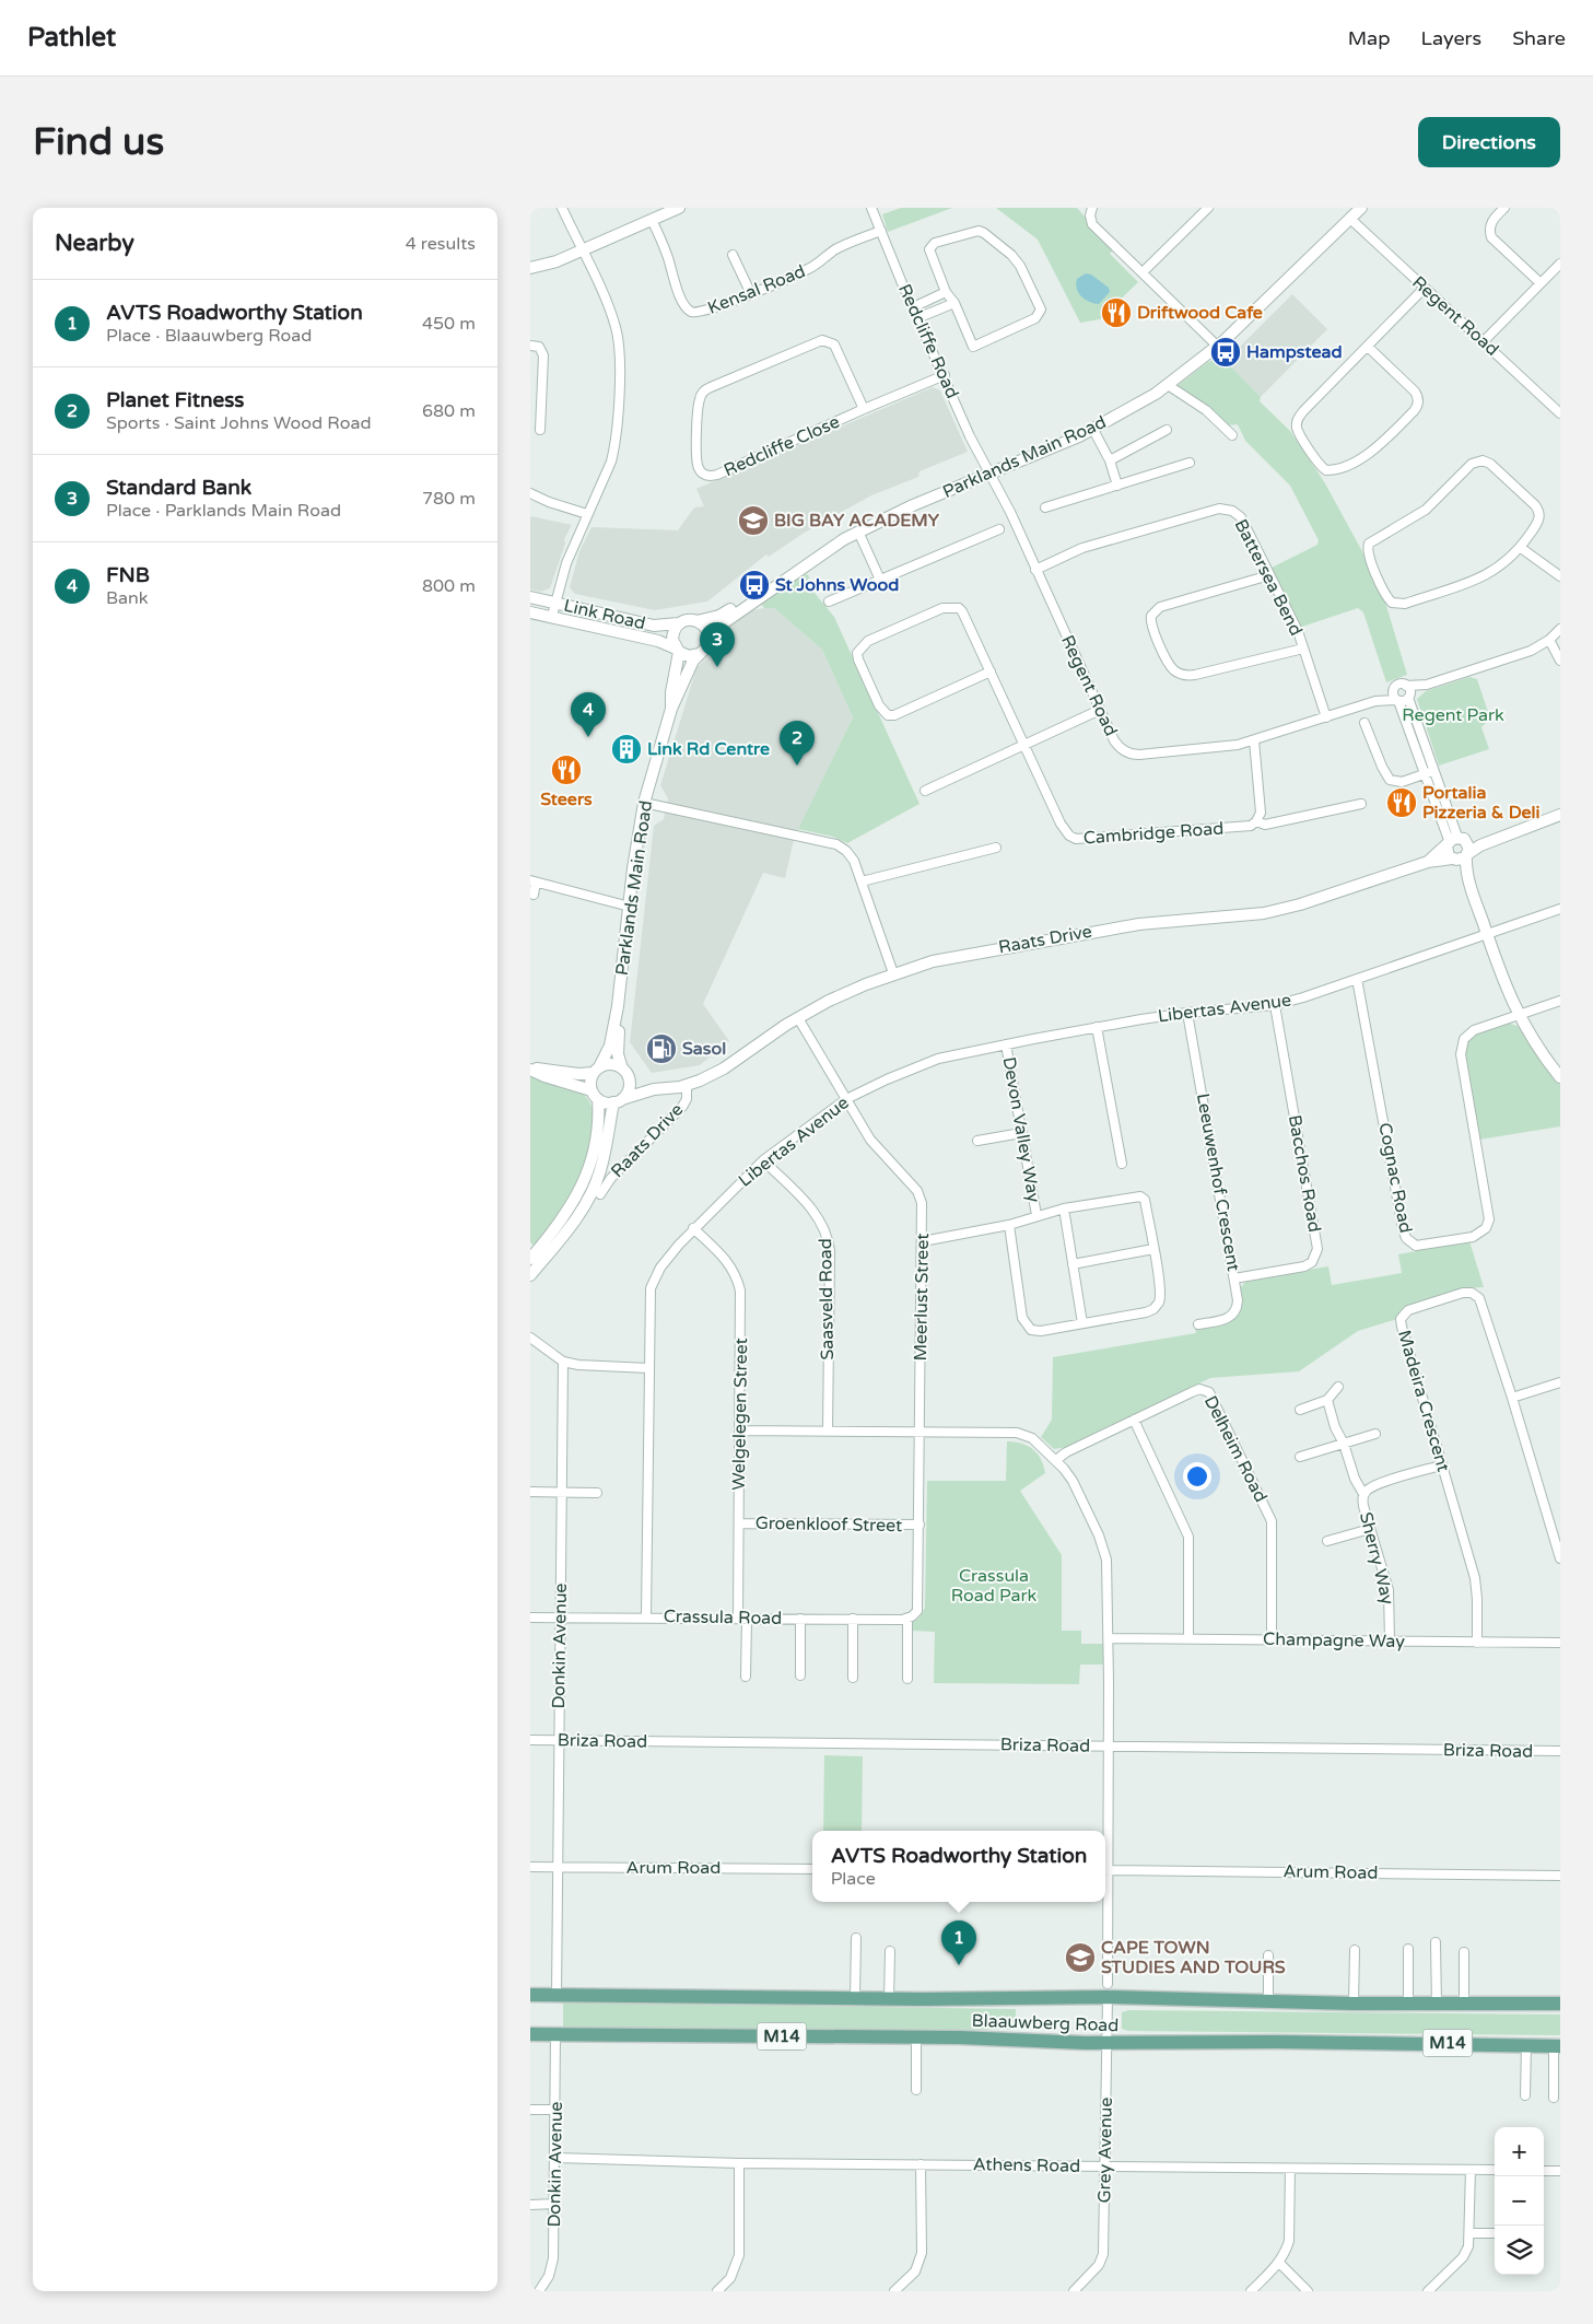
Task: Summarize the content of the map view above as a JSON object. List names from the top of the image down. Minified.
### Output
{"streets":{"main road":["Blaauwberg Road","M14"],"street":["Kensal Road","Regent Road","Redcliffe Road","Redcliffe Close","Parklands Main Road","Battersea Bend","Link Road","Cambridge Road","Raats Drive","Libertas Avenue","Devon Valley Way","Bacchos Road","Cognac Road","Leeuwenhof Crescent","Meerlust Street","Saasveld Road","Madeira Crescent","Welgelegen Street","Delheim Road","Groenkloof Street","Sherry Way","Crassula Road","Champagne Way","Donkin Avenue","Briza Road","Arum Road","Grey Avenue","Athens Road"]},"crossings":[["Kensal Road","Redcliffe Road"],["Regent Road","Redcliffe Road"],["Regent Road","Parklands Main Road"],["Regent Road","Battersea Bend"],["Redcliffe Road","Redcliffe Close"],["Redcliffe Road","Parklands Main Road"],["Parklands Main Road","Link Road"],["Parklands Main Road","Raats Drive"],["Raats Drive","Meerlust Street"],["Libertas Avenue","Devon Valley Way"],["Libertas Avenue","Bacchos Road"],["Libertas Avenue","Cognac Road"],["Libertas Avenue","Leeuwenhof Crescent"],["Libertas Avenue","Meerlust Street"],["Libertas Avenue","Saasveld Road"],["Libertas Avenue","Welgelegen Street"],["Libertas Avenue","Crassula Road"],["Bacchos Road","Leeuwenhof Crescent"],["Meerlust Street","Groenkloof Street"],["Meerlust Street","Crassula Road"],["Meerlust Street","Grey Avenue"],["Saasveld Road","Grey Avenue"],["Madeira Crescent","Sherry Way"],["Madeira Crescent","Champagne Way"],["Welgelegen Street","Groenkloof Street"],["Welgelegen Street","Crassula Road"],["Welgelegen Street","Grey Avenue"],["Delheim Road","Champagne Way"],["Delheim Road","Grey Avenue"],["Sherry Way","Champagne Way"],["Crassula Road","Donkin Avenue"],["Champagne Way","Grey Avenue"],["Donkin Avenue","Briza Road"],["Donkin Avenue","Arum Road"],["Donkin Avenue","Blaauwberg Road"],["Donkin Avenue","Athens Road"],["Briza Road","Grey Avenue"],["Arum Road","Grey Avenue"],["Blaauwberg Road","Grey Avenue"],["Grey Avenue","Athens Road"]],"parks":["Regent Park","Crassula Road Park"],"places":{"restaurant":["Driftwood Cafe","Steers","Portalia Pizzeria & Deli"],"bus stop":["Hampstead","St Johns Wood"],"school or university":["BIG BAY ACADEMY","CAPE TOWN STUDIES AND TOURS"],"building":["Link Rd Centre"],"fuel station":["Sasol"]},"page":{"header":"Pathlet","nav":["Map","Layers","Share"],"buttons":"Directions","title":"Find us","heading":["Nearby","4 results"],"list":[{"mark":"1","name":"AVTS Roadworthy Station","note":"Place · Blaauwberg Road","value":"450 m"},{"mark":"2","name":"Planet Fitness","note":"Sports · Saint Johns Wood Road","value":"680 m"},{"mark":"3","name":"Standard Bank","note":"Place · Parklands Main Road","value":"780 m"},{"mark":"4","name":"FNB","note":"Bank","value":"800 m"}],"pins":["3","4","2","1"],"popup":["AVTS Roadworthy Station","Place"],"map_buttons":["+","−"]}}
